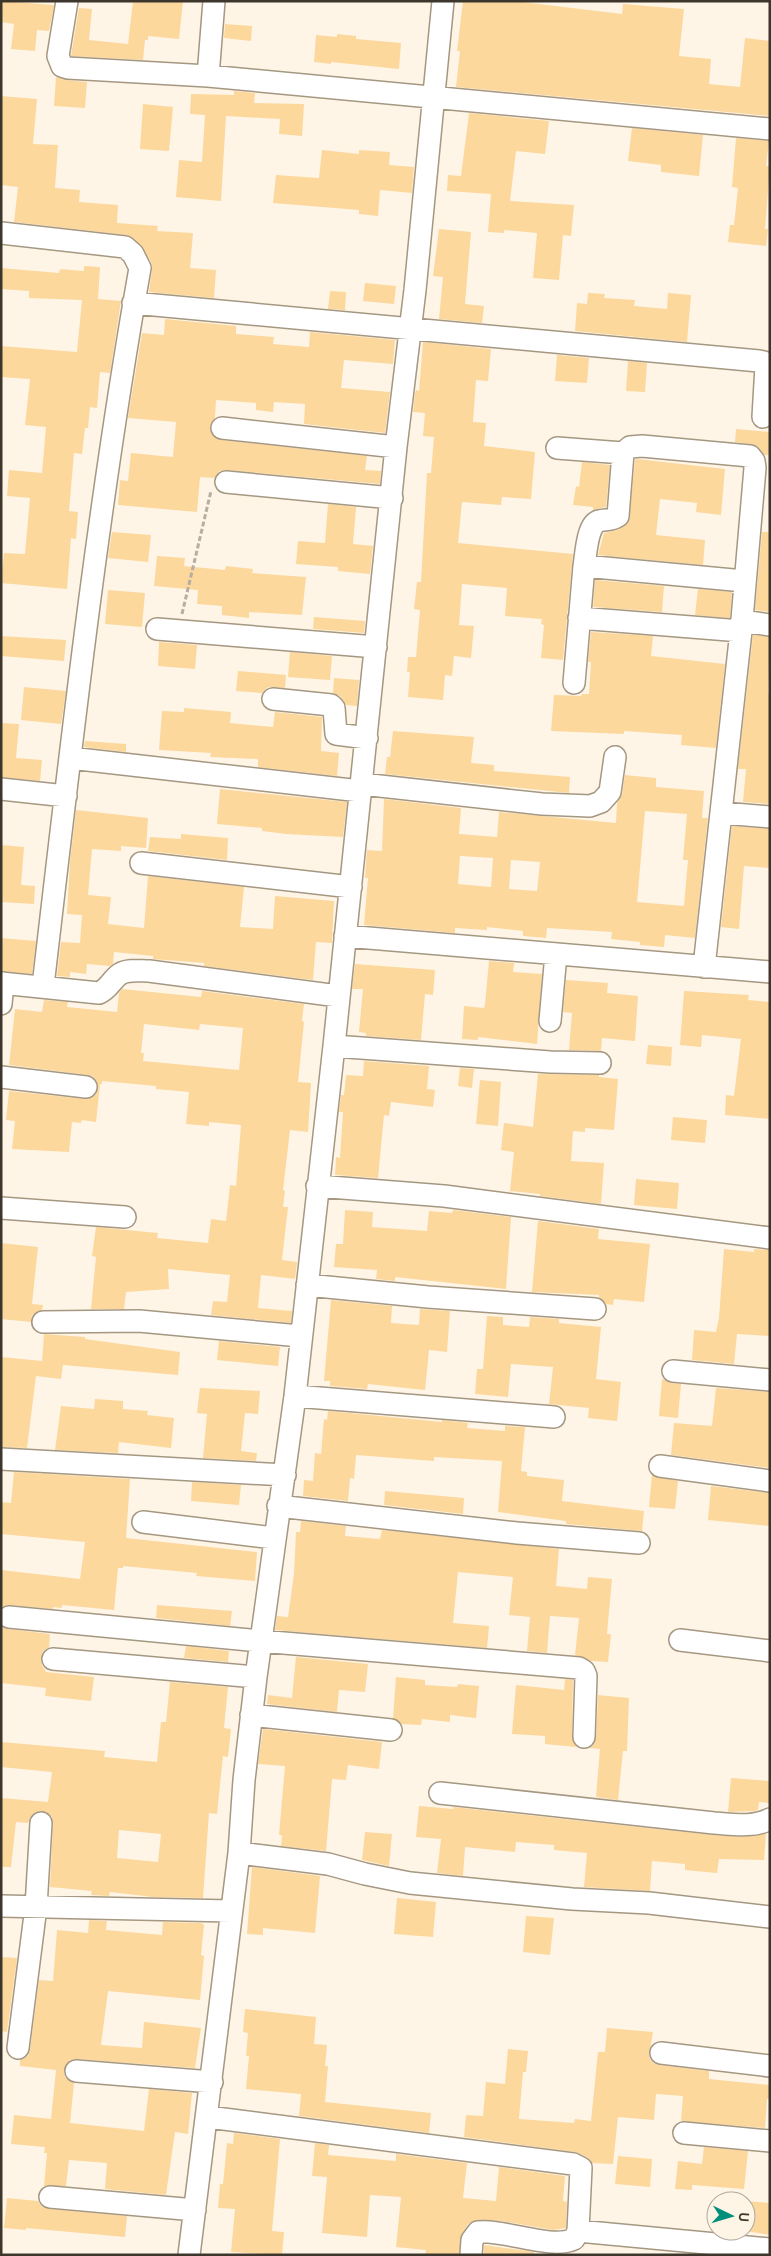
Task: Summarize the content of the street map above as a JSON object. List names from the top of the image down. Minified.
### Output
{"north":"right"}
